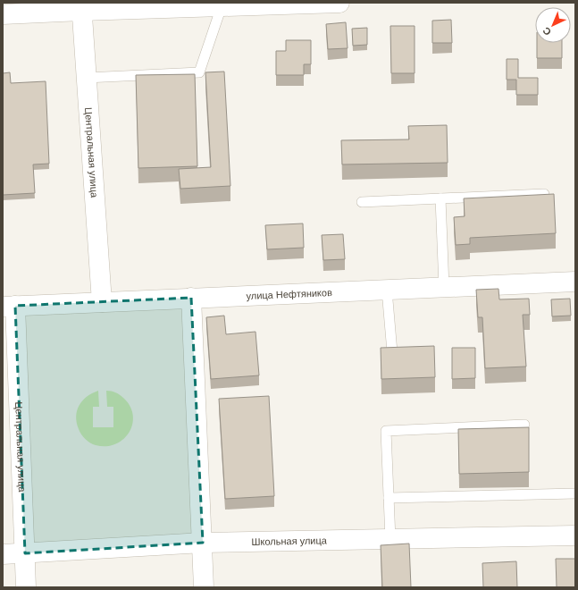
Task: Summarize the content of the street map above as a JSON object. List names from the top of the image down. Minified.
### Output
{"streets":{"street":["Центральная улица","улица Нефтяников","Школьная улица"]},"crossings":[["Центральная улица","улица Нефтяников"],["Центральная улица","Школьная улица"]],"north":"bottom left"}
